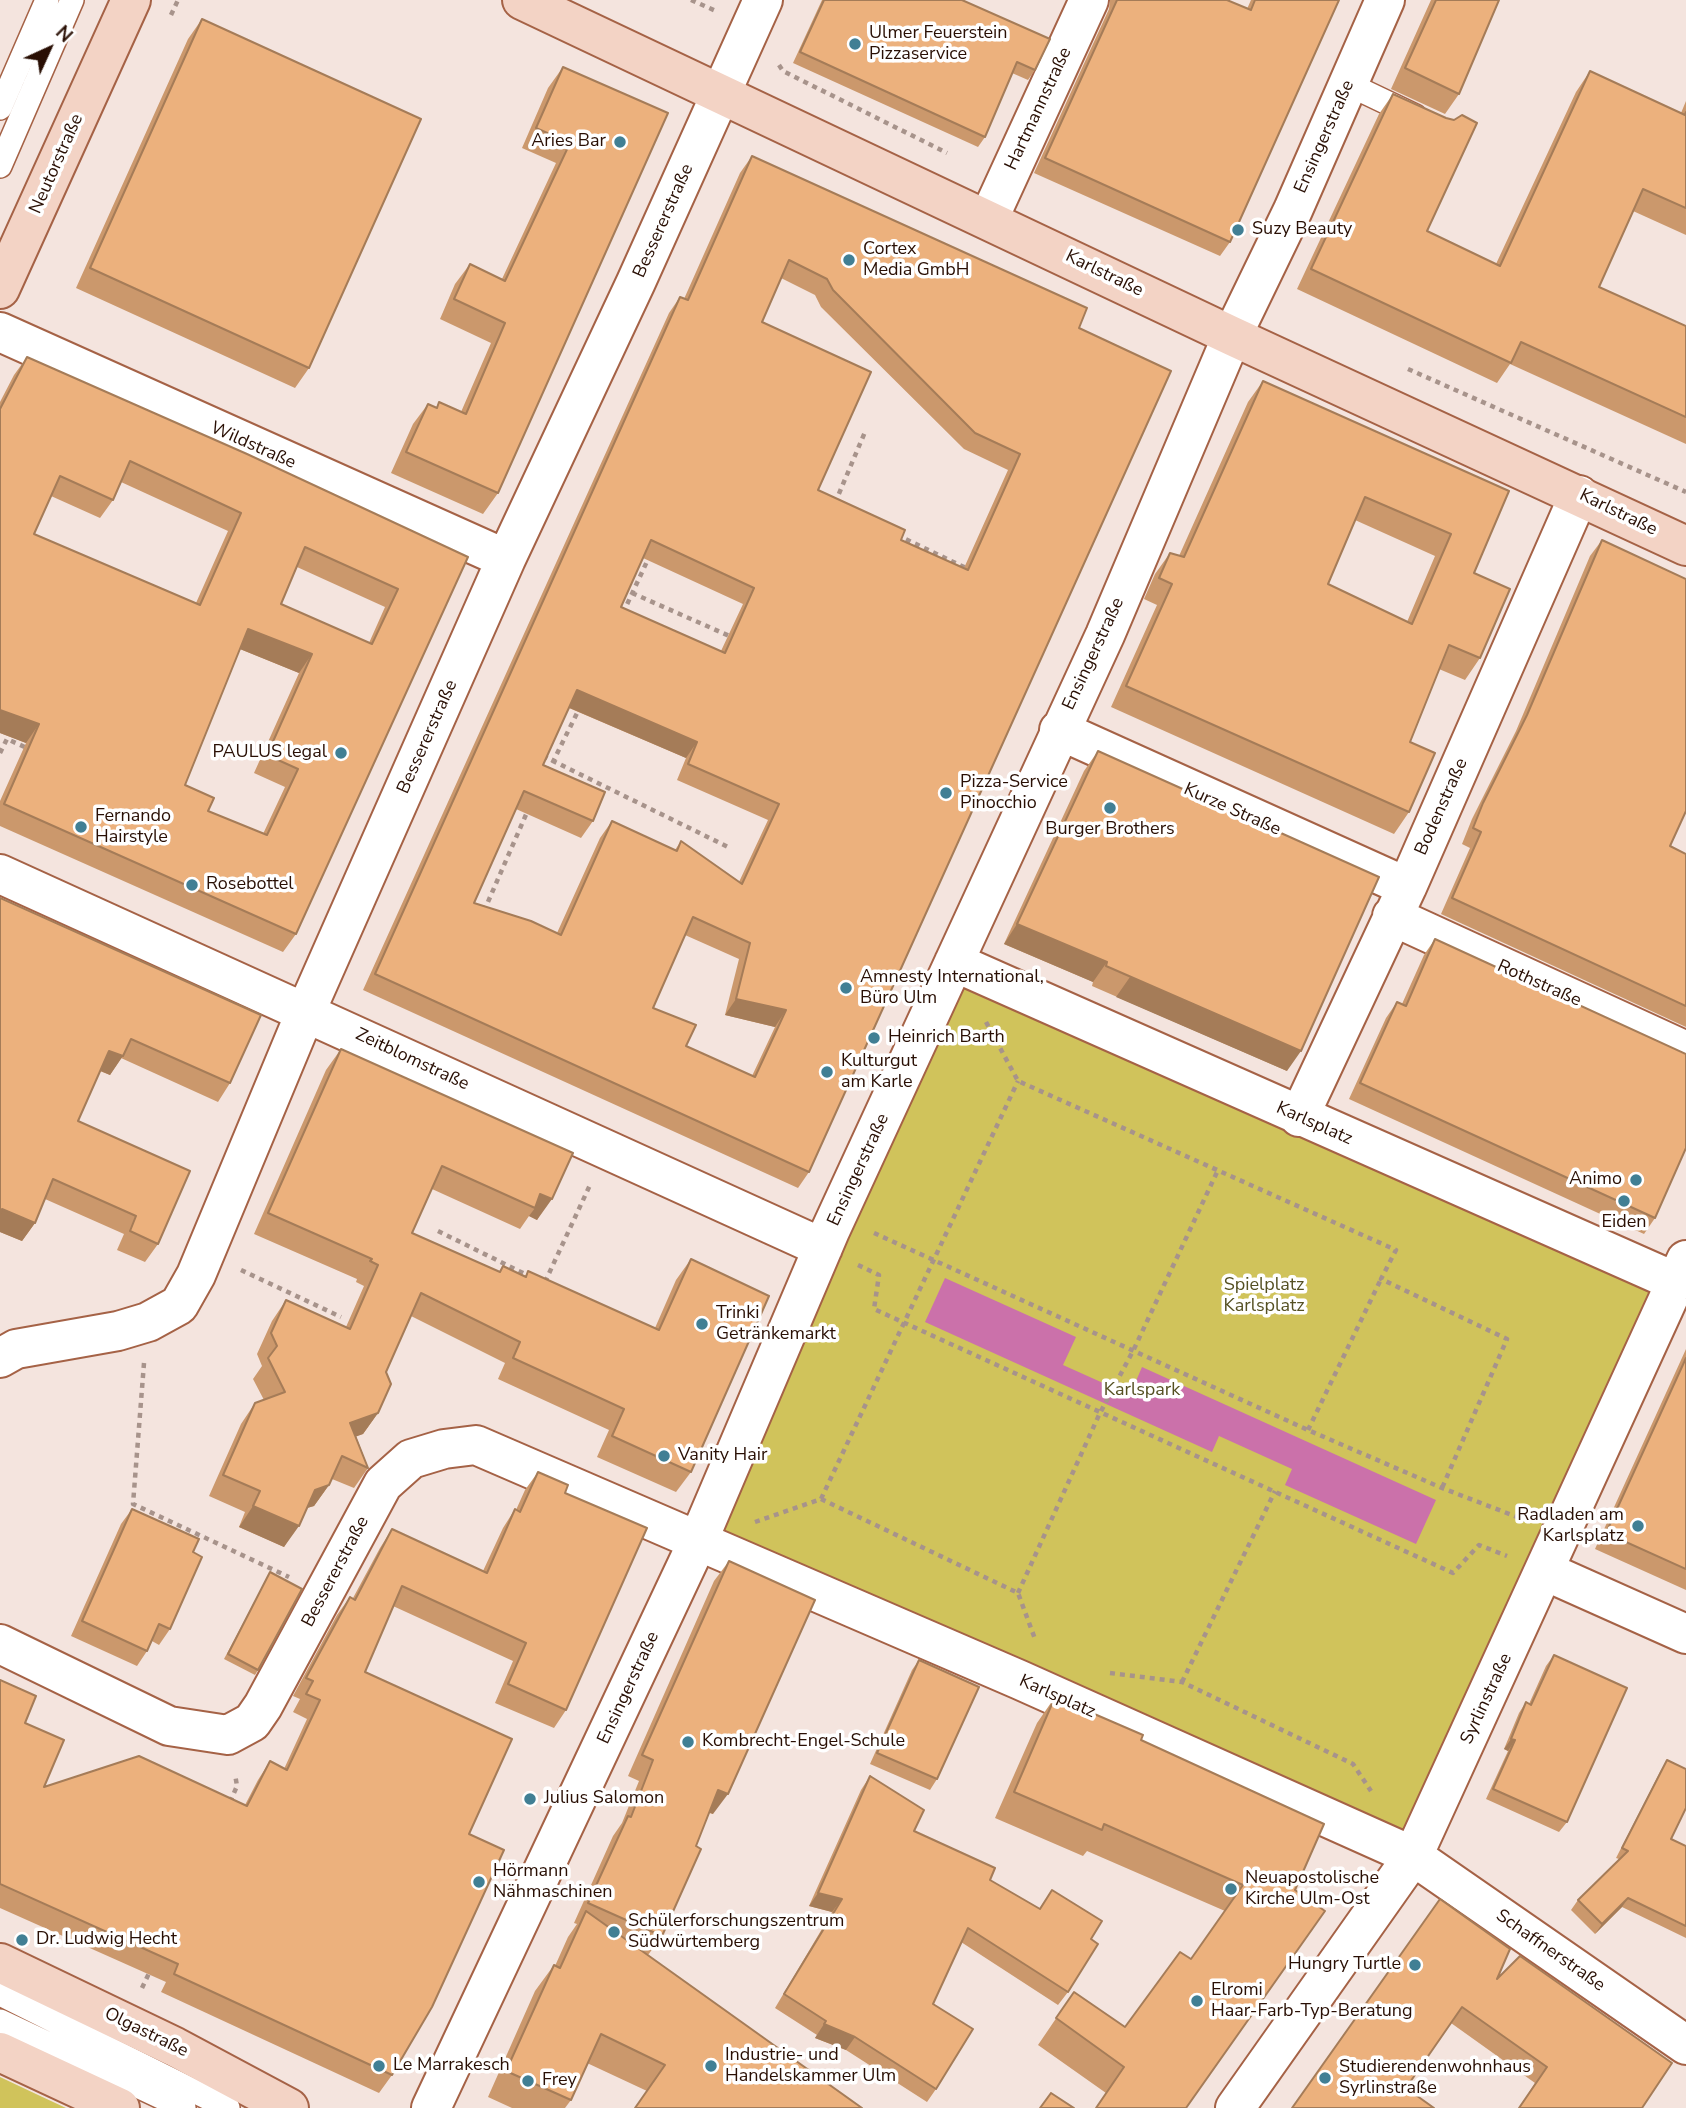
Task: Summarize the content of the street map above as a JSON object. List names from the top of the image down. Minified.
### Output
{"streets":{"main road":["Neutorstraße","Karlstraße","Olgastraße"],"street":["Hartmannstraße","Ensingerstraße","Bessererstraße","Wildstraße","Bodenstraße","Kurze Straße","Rothstraße","Zeitblomstraße","Karlsplatz","Syrlinstraße","Schaffnerstraße"]},"crossings":[["Hartmannstraße","Karlstraße"],["Ensingerstraße","Bessererstraße"],["Ensingerstraße","Karlstraße"],["Ensingerstraße","Kurze Straße"],["Ensingerstraße","Zeitblomstraße"],["Ensingerstraße","Karlsplatz"],["Bessererstraße","Karlstraße"],["Bessererstraße","Wildstraße"],["Bessererstraße","Zeitblomstraße"],["Bessererstraße","Karlsplatz"],["Karlstraße","Bodenstraße"],["Bodenstraße","Kurze Straße"],["Bodenstraße","Rothstraße"],["Bodenstraße","Karlsplatz"],["Kurze Straße","Rothstraße"],["Karlsplatz","Syrlinstraße"],["Karlsplatz","Schaffnerstraße"],["Syrlinstraße","Schaffnerstraße"]],"parks":["Spielplatz Karlsplatz","Karlspark"],"places":["Ulmer Feuerstein Pizzaservice","Aries Bar","Suzy Beauty","Cortex Media GmbH","PAULUS legal","Pizza-Service Pinocchio","Burger Brothers","Fernando Hairstyle","Rosebottel","Amnesty International, Büro Ulm","Heinrich Barth","Kulturgut am Karle","Animo","Eiden","Trinki Getränkemarkt","Vanity Hair","Radladen am Karlsplatz","Kombrecht-Engel-Schule","Julius Salomon","Hörmann Nähmaschinen","Neuapostolische Kirche Ulm-Ost","Schülerforschungszentrum Südwürtemberg","Dr. Ludwig Hecht","Hungry Turtle","Elromi Haar-Farb-Typ-Beratung","Le Marrakesch","Industrie- und Handelskammer Ulm","Studierendenwohnhaus Syrlinstraße","Frey"],"north":"top right"}
